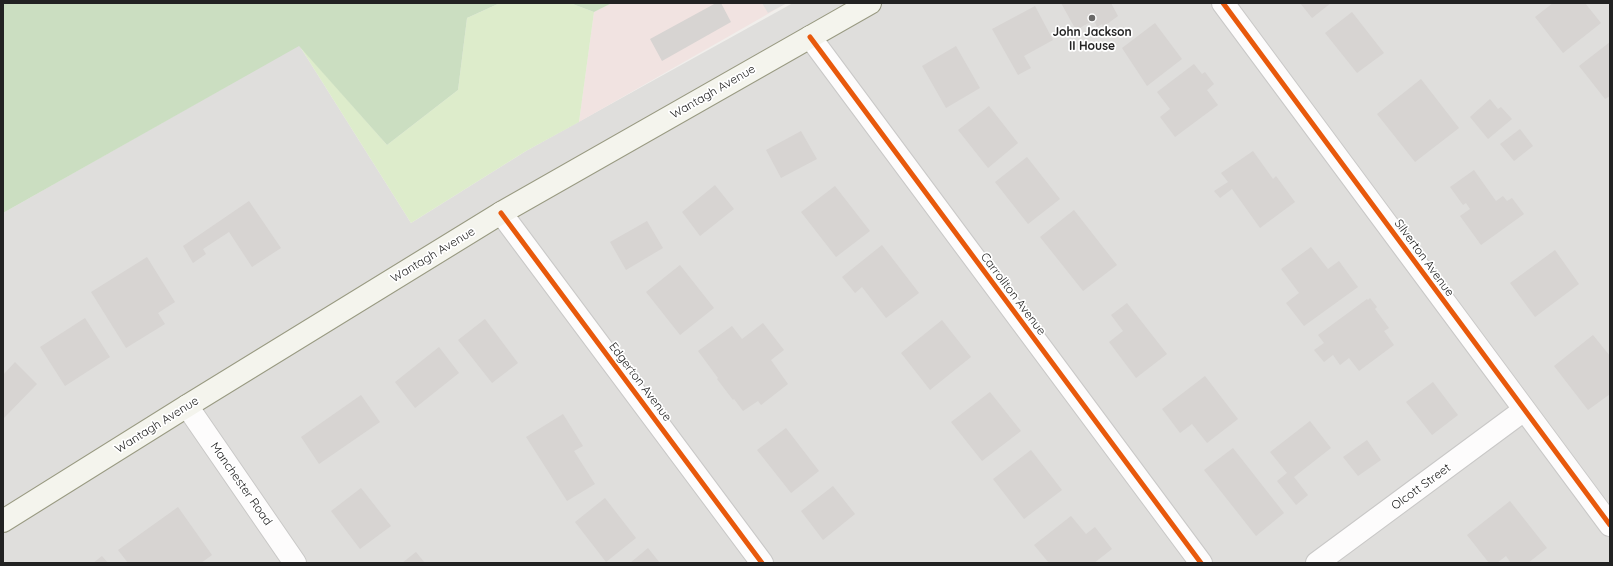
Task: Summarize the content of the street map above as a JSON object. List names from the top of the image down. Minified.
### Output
{"streets":{"main road":["Wantagh Avenue"],"street":["Silverton Avenue","Carrollton Avenue","Edgerton Avenue","Manchester Road","Olcott Street"]},"crossings":[["Wantagh Avenue","Carrollton Avenue"],["Wantagh Avenue","Edgerton Avenue"],["Wantagh Avenue","Manchester Road"],["Silverton Avenue","Olcott Street"]],"places":["John Jackson II House"]}
